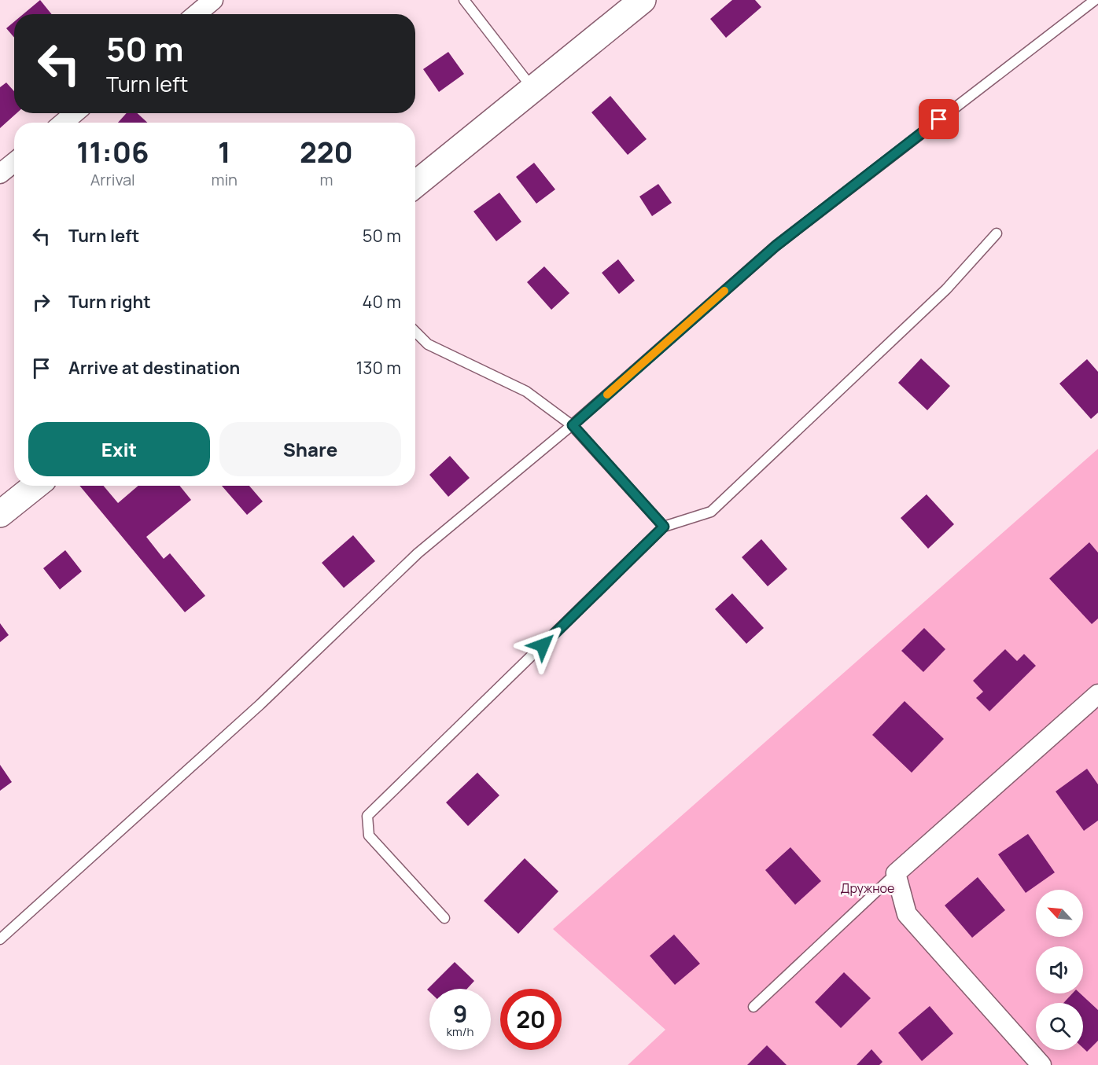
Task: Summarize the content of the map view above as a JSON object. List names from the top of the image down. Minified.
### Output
{"parks":["Дружное"],"north":"top left","page":{"turn":["50 m","Turn left"],"eta":["11:06","Arrival","1","min","220","m"],"list":[{"name":"Turn left","value":"50 m"},{"name":"Turn right","value":"40 m"},{"name":"Arrive at destination","value":"130 m"}],"buttons":["Exit","Share"],"speed":"9 km/h","limit":"20"}}
